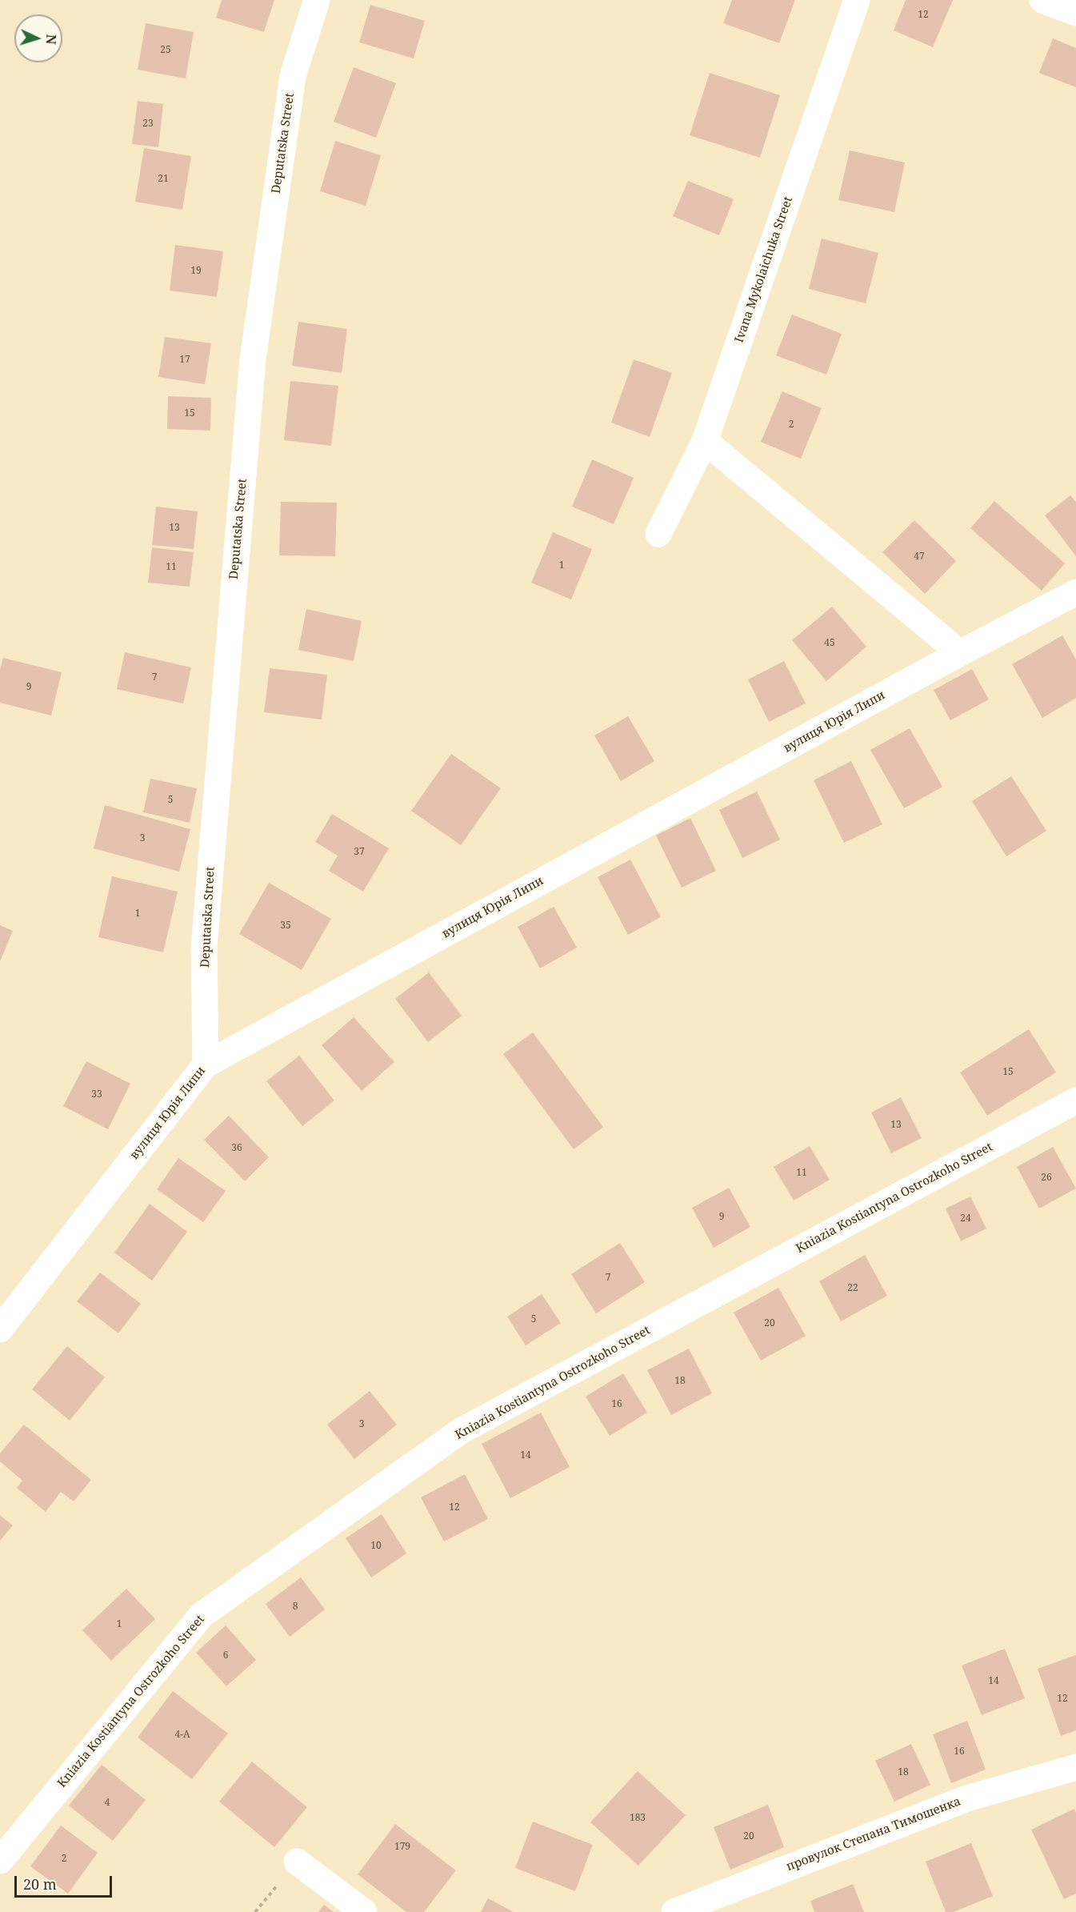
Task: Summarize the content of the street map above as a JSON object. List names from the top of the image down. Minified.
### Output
{"streets":{"street":["Deputatska Street","Ivana Mykolaichuka Street","вулиця Юрія Липи","Kniazia Kostiantyna Ostrozkoho Street","провулок Степана Тимошенка"]},"crossings":[["Deputatska Street","вулиця Юрія Липи"]],"house_numbers":["12","25","23","21","19","17","15","2","13","47","1","11","45","7","9","5","3","37","1","35","15","33","13","36","11","26","9","24","7","22","5","20","18","16","3","14","12","10","8","1","6","14","12","4-А","16","18","4","183","20","179","2"],"scale_bar":"20 m","north":"right"}
